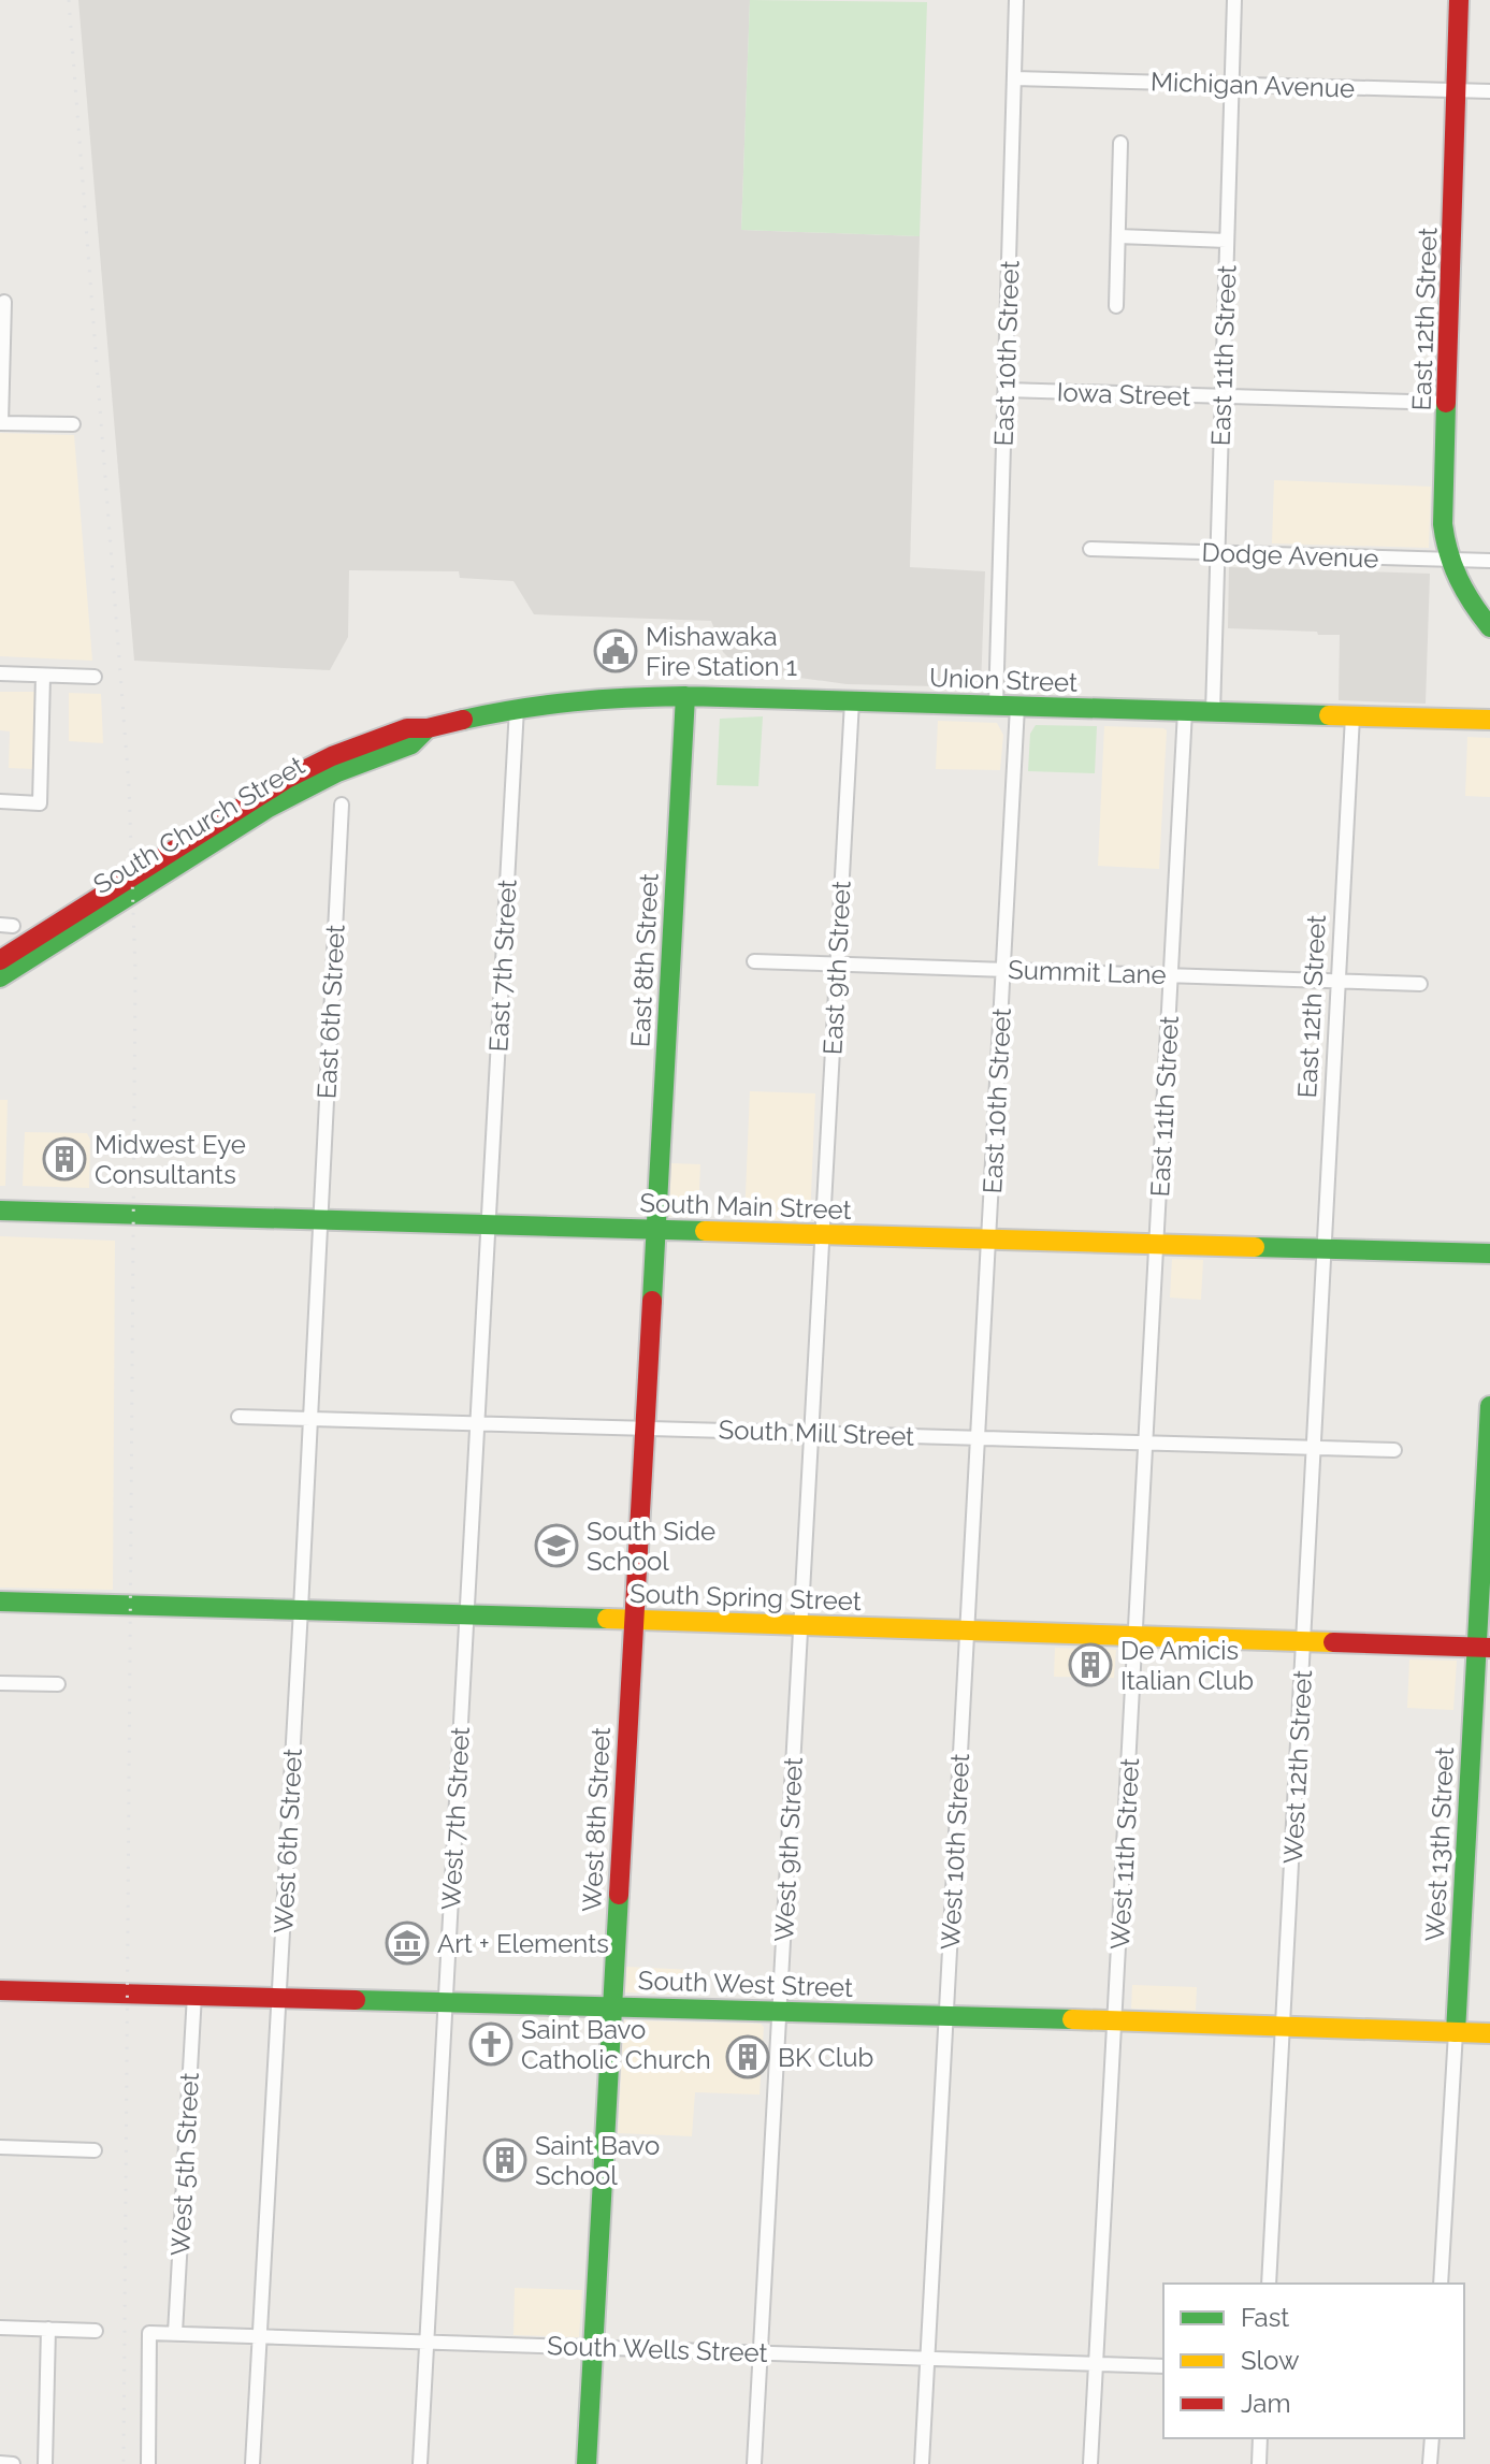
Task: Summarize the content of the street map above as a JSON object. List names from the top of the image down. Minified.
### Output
{"streets":{"street":["Michigan Avenue","East 12th Street","East 10th Street","East 11th Street","Iowa Street","Dodge Avenue","Union Street","South Church Street","East 8th Street","East 7th Street","East 9th Street","Summit Lane","East 6th Street","South Main Street","South Mill Street","South Spring Street","West 12th Street","West 7th Street","West 8th Street","West 6th Street","West 13th Street","West 9th Street","West 10th Street","West 11th Street","South West Street","West 5th Street","South Wells Street"]},"crossings":[["Michigan Avenue","East 12th Street"],["Michigan Avenue","East 10th Street"],["Michigan Avenue","East 11th Street"],["East 12th Street","Iowa Street"],["East 12th Street","Dodge Avenue"],["East 12th Street","Union Street"],["East 12th Street","Summit Lane"],["East 12th Street","South Main Street"],["East 12th Street","West 12th Street"],["East 10th Street","Iowa Street"],["East 10th Street","Union Street"],["East 10th Street","Summit Lane"],["East 10th Street","South Main Street"],["East 10th Street","West 10th Street"],["East 11th Street","Iowa Street"],["East 11th Street","Dodge Avenue"],["East 11th Street","Union Street"],["East 11th Street","Summit Lane"],["East 11th Street","South Main Street"],["East 11th Street","West 11th Street"],["Union Street","South Church Street"],["Union Street","East 8th Street"],["Union Street","East 7th Street"],["Union Street","East 9th Street"],["South Church Street","East 7th Street"],["East 8th Street","South Main Street"],["East 8th Street","West 8th Street"],["East 7th Street","South Main Street"],["East 7th Street","West 7th Street"],["East 9th Street","Summit Lane"],["East 9th Street","South Main Street"],["East 9th Street","West 9th Street"],["East 6th Street","South Main Street"],["East 6th Street","West 6th Street"],["South Main Street","West 12th Street"],["South Main Street","West 7th Street"],["South Main Street","West 8th Street"],["South Main Street","West 6th Street"],["South Main Street","West 9th Street"],["South Main Street","West 10th Street"],["South Main Street","West 11th Street"],["South Mill Street","West 12th Street"],["South Mill Street","West 7th Street"],["South Mill Street","West 8th Street"],["South Mill Street","West 6th Street"],["South Mill Street","West 9th Street"],["South Mill Street","West 10th Street"],["South Mill Street","West 11th Street"],["South Spring Street","West 12th Street"],["South Spring Street","West 7th Street"],["South Spring Street","West 8th Street"],["South Spring Street","West 6th Street"],["South Spring Street","West 13th Street"],["South Spring Street","West 9th Street"],["South Spring Street","West 10th Street"],["South Spring Street","West 11th Street"],["West 12th Street","South West Street"],["West 7th Street","South West Street"],["West 7th Street","South Wells Street"],["West 8th Street","South West Street"],["West 8th Street","South Wells Street"],["West 6th Street","South West Street"],["West 6th Street","South Wells Street"],["West 13th Street","South West Street"],["West 9th Street","South West Street"],["West 9th Street","South Wells Street"],["West 10th Street","South West Street"],["West 10th Street","South Wells Street"],["West 11th Street","South West Street"],["West 11th Street","South Wells Street"],["South West Street","West 5th Street"],["West 5th Street","South Wells Street"]],"places":{"public building":["Mishawaka Fire Station 1"],"building":["Midwest Eye Consultants","De Amicis Italian Club","BK Club","Saint Bavo School"],"school or university":["South Side School"],"museum":["Art + Elements"],"church":["Saint Bavo Catholic Church"]},"legend":["Fast","Slow","Jam"]}
